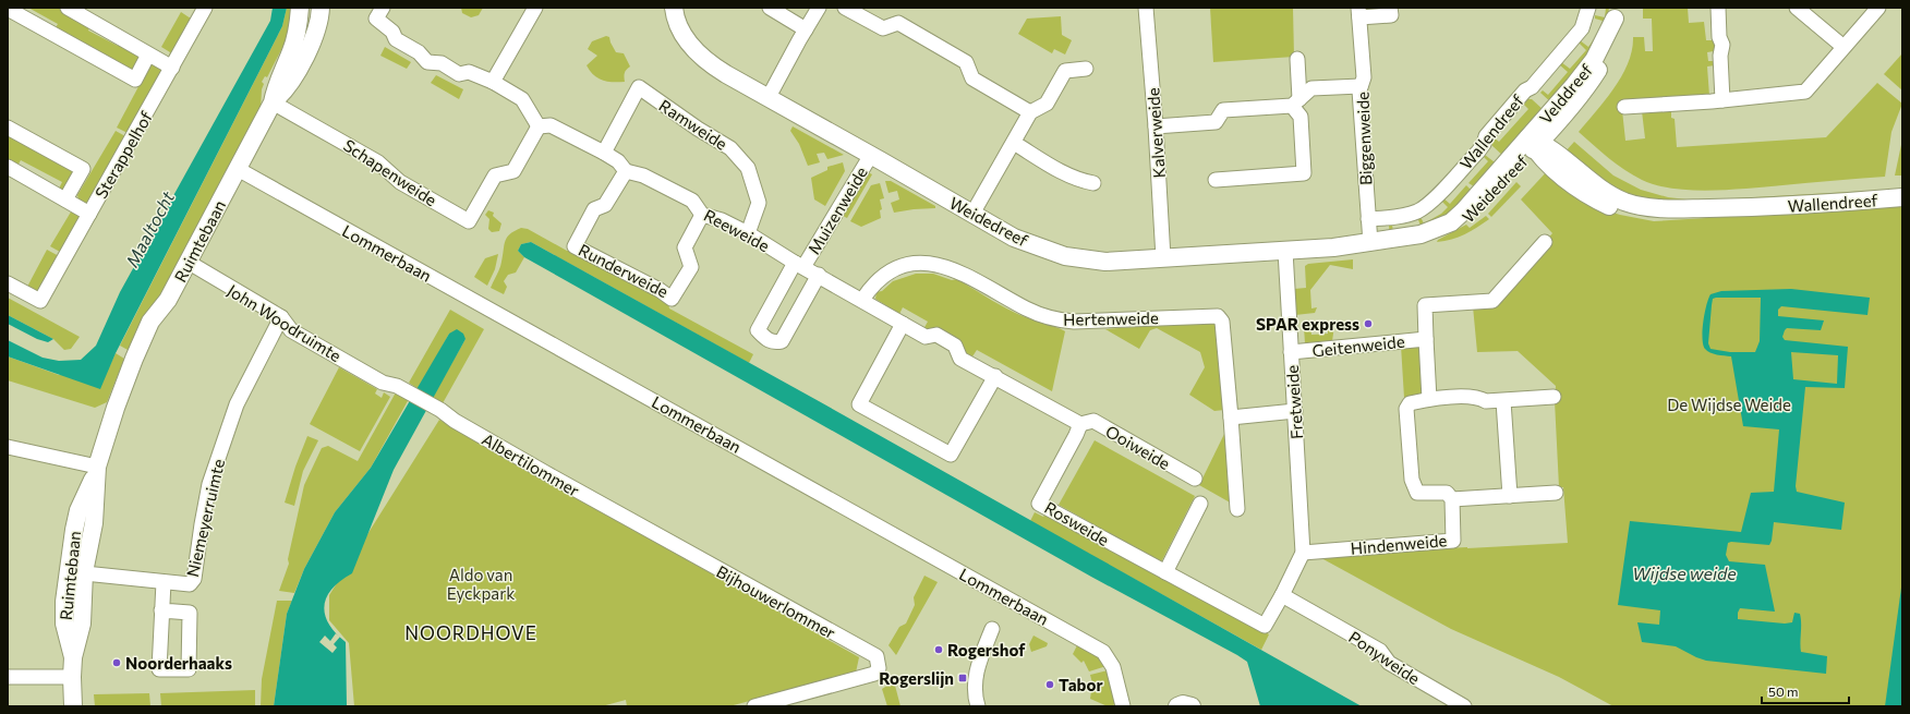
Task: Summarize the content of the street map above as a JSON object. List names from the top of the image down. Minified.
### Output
{"streets":{"street":["Velddreef","Ramweide","Wallendreef","Kalverweide","Biggenweide","Sterappelhof","Schapenweide","Weidedreef","Muizenweide","Reeweide","Ruimtebaan","Lommerbaan","Runderweide","Hertenweide","John Woodruimte","Geitenweide","Fretweide","Ooiweide","Albertilommer","Niemeyerruimte","Rosweide","Hindenweide","Bijhouwerlommer","Ponyweide"]},"crossings":[["Velddreef","Wallendreef"],["Velddreef","Weidedreef"],["Ramweide","Reeweide"],["Wallendreef","Biggenweide"],["Wallendreef","Weidedreef"],["Kalverweide","Weidedreef"],["Biggenweide","Weidedreef"],["Schapenweide","Ruimtebaan"],["Weidedreef","Muizenweide"],["Weidedreef","Fretweide"],["Muizenweide","Reeweide"],["Reeweide","Runderweide"],["Ruimtebaan","Lommerbaan"],["Ruimtebaan","John Woodruimte"],["Ruimtebaan","Niemeyerruimte"],["John Woodruimte","Albertilommer"],["John Woodruimte","Niemeyerruimte"],["Geitenweide","Fretweide"],["Fretweide","Rosweide"],["Fretweide","Hindenweide"],["Ooiweide","Rosweide"],["Albertilommer","Bijhouwerlommer"],["Rosweide","Hindenweide"],["Rosweide","Ponyweide"]],"districts":["NOORDHOVE"],"water":["Maaltocht","Wijdse weide"],"parks":["De Wijdse Weide","Aldo van Eyckpark"],"places":{"other":["SPAR express","Rogershof","Noorderhaaks","Tabor"],"transit":["Rogerslijn"]},"scale_bar":"50 m"}
